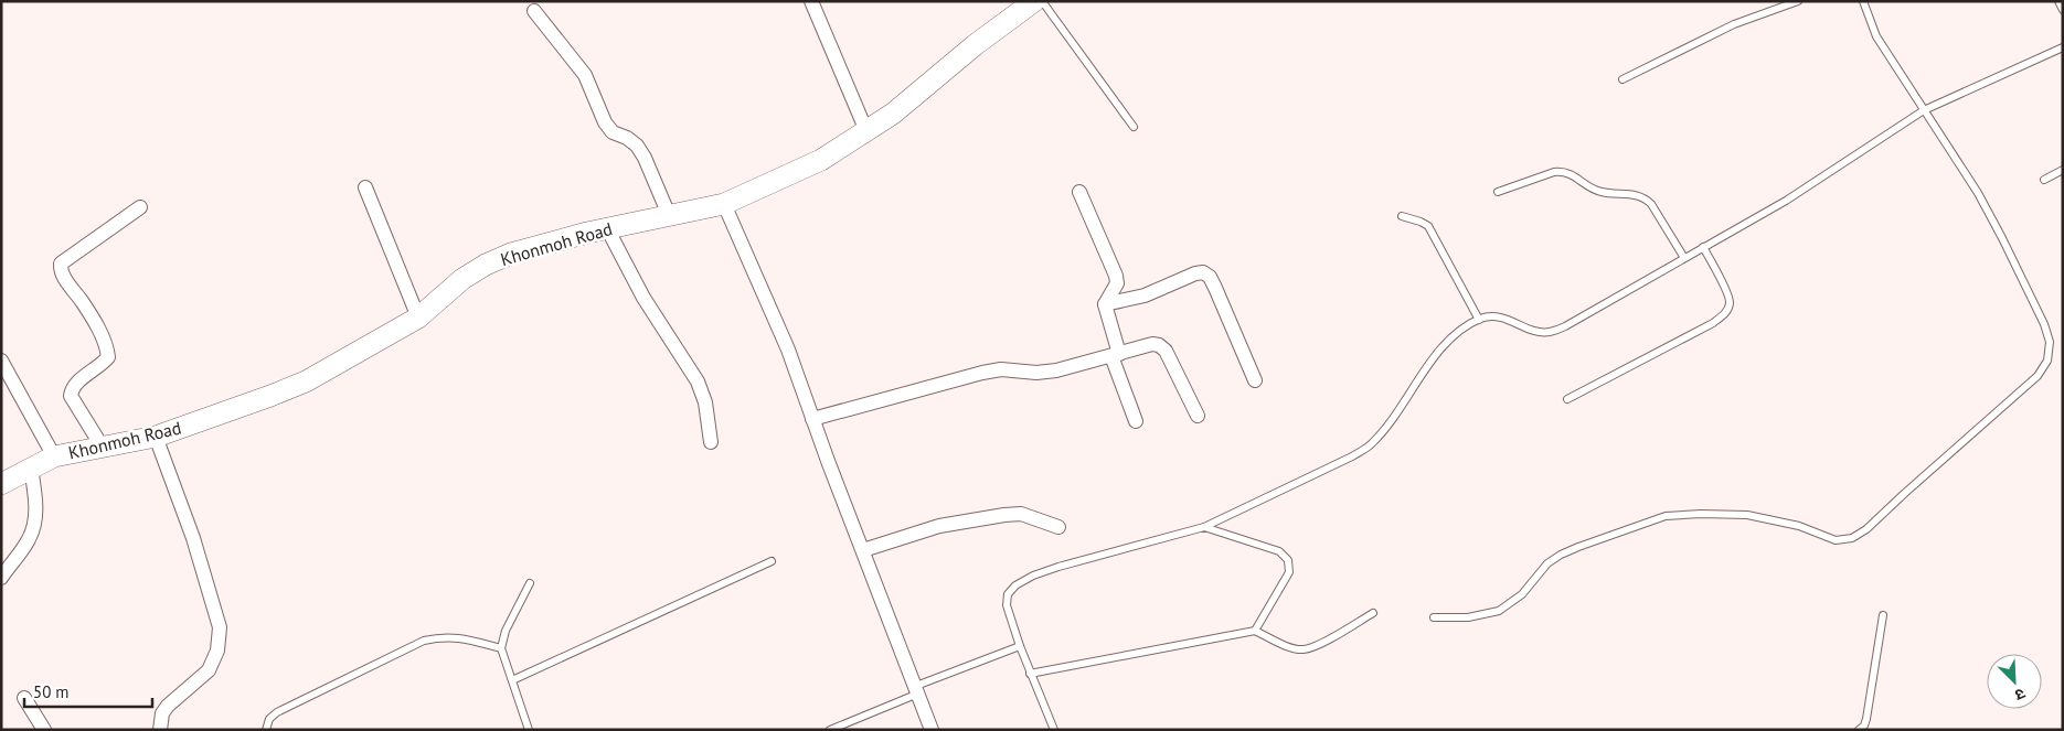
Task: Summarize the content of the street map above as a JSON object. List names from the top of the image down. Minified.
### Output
{"streets":{"main road":["Khonmoh Road"]},"scale_bar":"50 m","north":"bottom right"}
